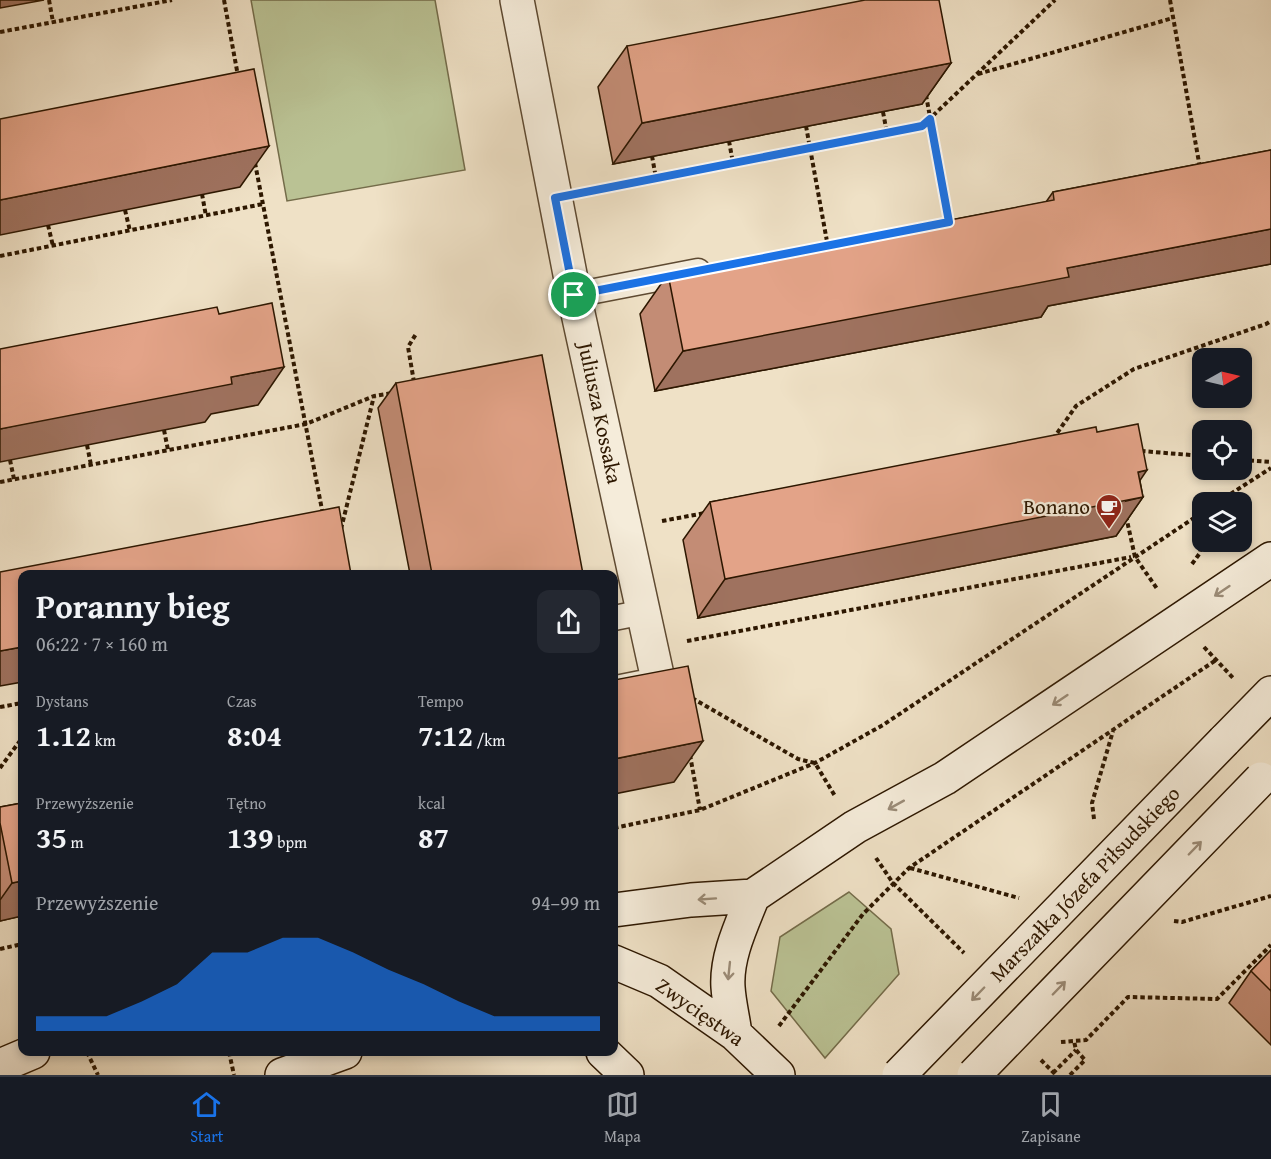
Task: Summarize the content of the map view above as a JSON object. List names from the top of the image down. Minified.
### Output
{"streets":{"main road":["Juliusza Kossaka","Marszałka Józefa Piłsudskiego","Zwycięstwa"]},"places":{"cafe":["Bonano"]},"north":"right","page":{"heading":["Poranny bieg","06:22 · 7 × 160 m"],"stats":[["Dystans","1.12 km"],["Czas","8:04"],["Tempo","7:12 /km"],["Przewyższenie","35 m"],["Tętno","139 bpm"],["kcal","87"]],"chart":["Przewyższenie","94–99 m"],"tabs":["Start","Mapa","Zapisane"]}}
